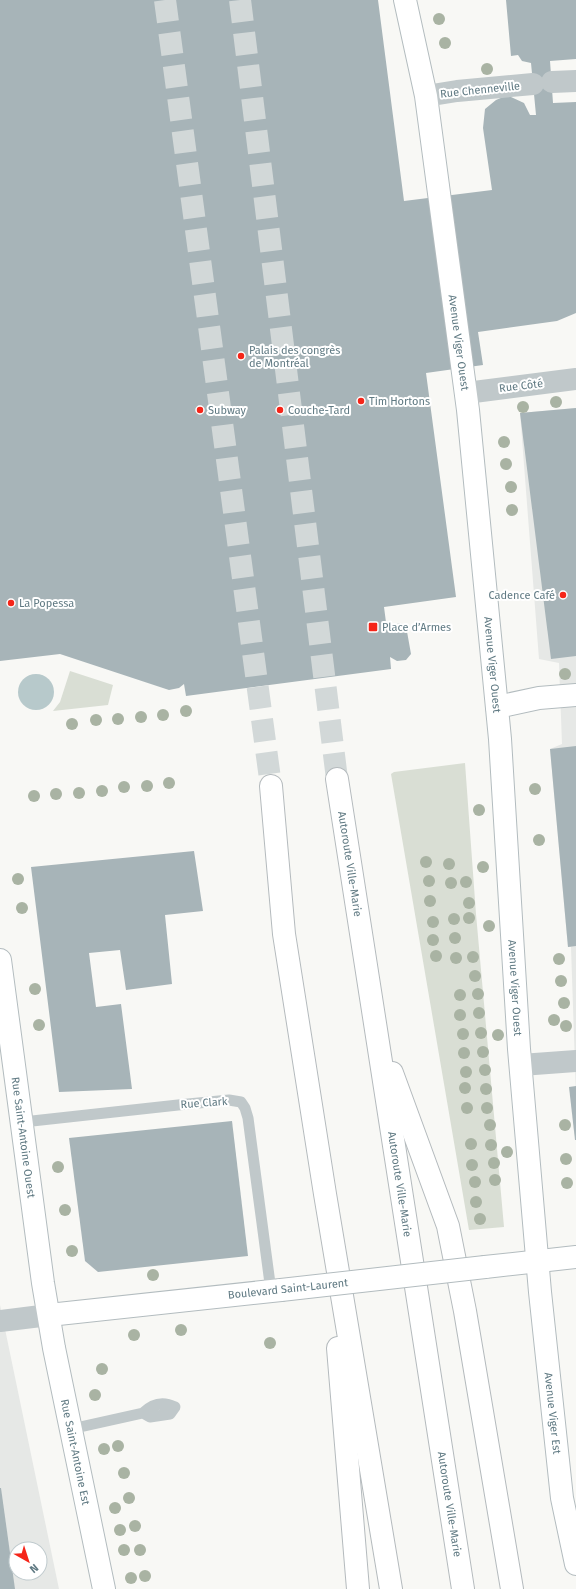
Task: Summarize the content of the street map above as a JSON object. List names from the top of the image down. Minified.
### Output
{"streets":{"main road":["Avenue Viger Ouest","Autoroute Ville-Marie","Rue Saint-Antoine Ouest","Boulevard Saint-Laurent","Avenue Viger Est","Rue Saint-Antoine Est"],"street":["Rue Chenneville","Rue Côté"],"lane":["Rue Clark"]},"crossings":[["Rue Chenneville","Avenue Viger Ouest"],["Avenue Viger Ouest","Rue Côté"],["Avenue Viger Ouest","Boulevard Saint-Laurent"],["Avenue Viger Ouest","Avenue Viger Est"],["Rue Clark","Rue Saint-Antoine Ouest"],["Rue Clark","Boulevard Saint-Laurent"],["Rue Saint-Antoine Ouest","Boulevard Saint-Laurent"],["Rue Saint-Antoine Ouest","Rue Saint-Antoine Est"],["Boulevard Saint-Laurent","Avenue Viger Est"],["Boulevard Saint-Laurent","Rue Saint-Antoine Est"]],"places":{"other":["Palais des congrès de Montréal","Tim Hortons","Subway","Couche-Tard","Cadence Café","La Popessa"],"transit":["Place d’Armes"]},"north":"bottom right"}
